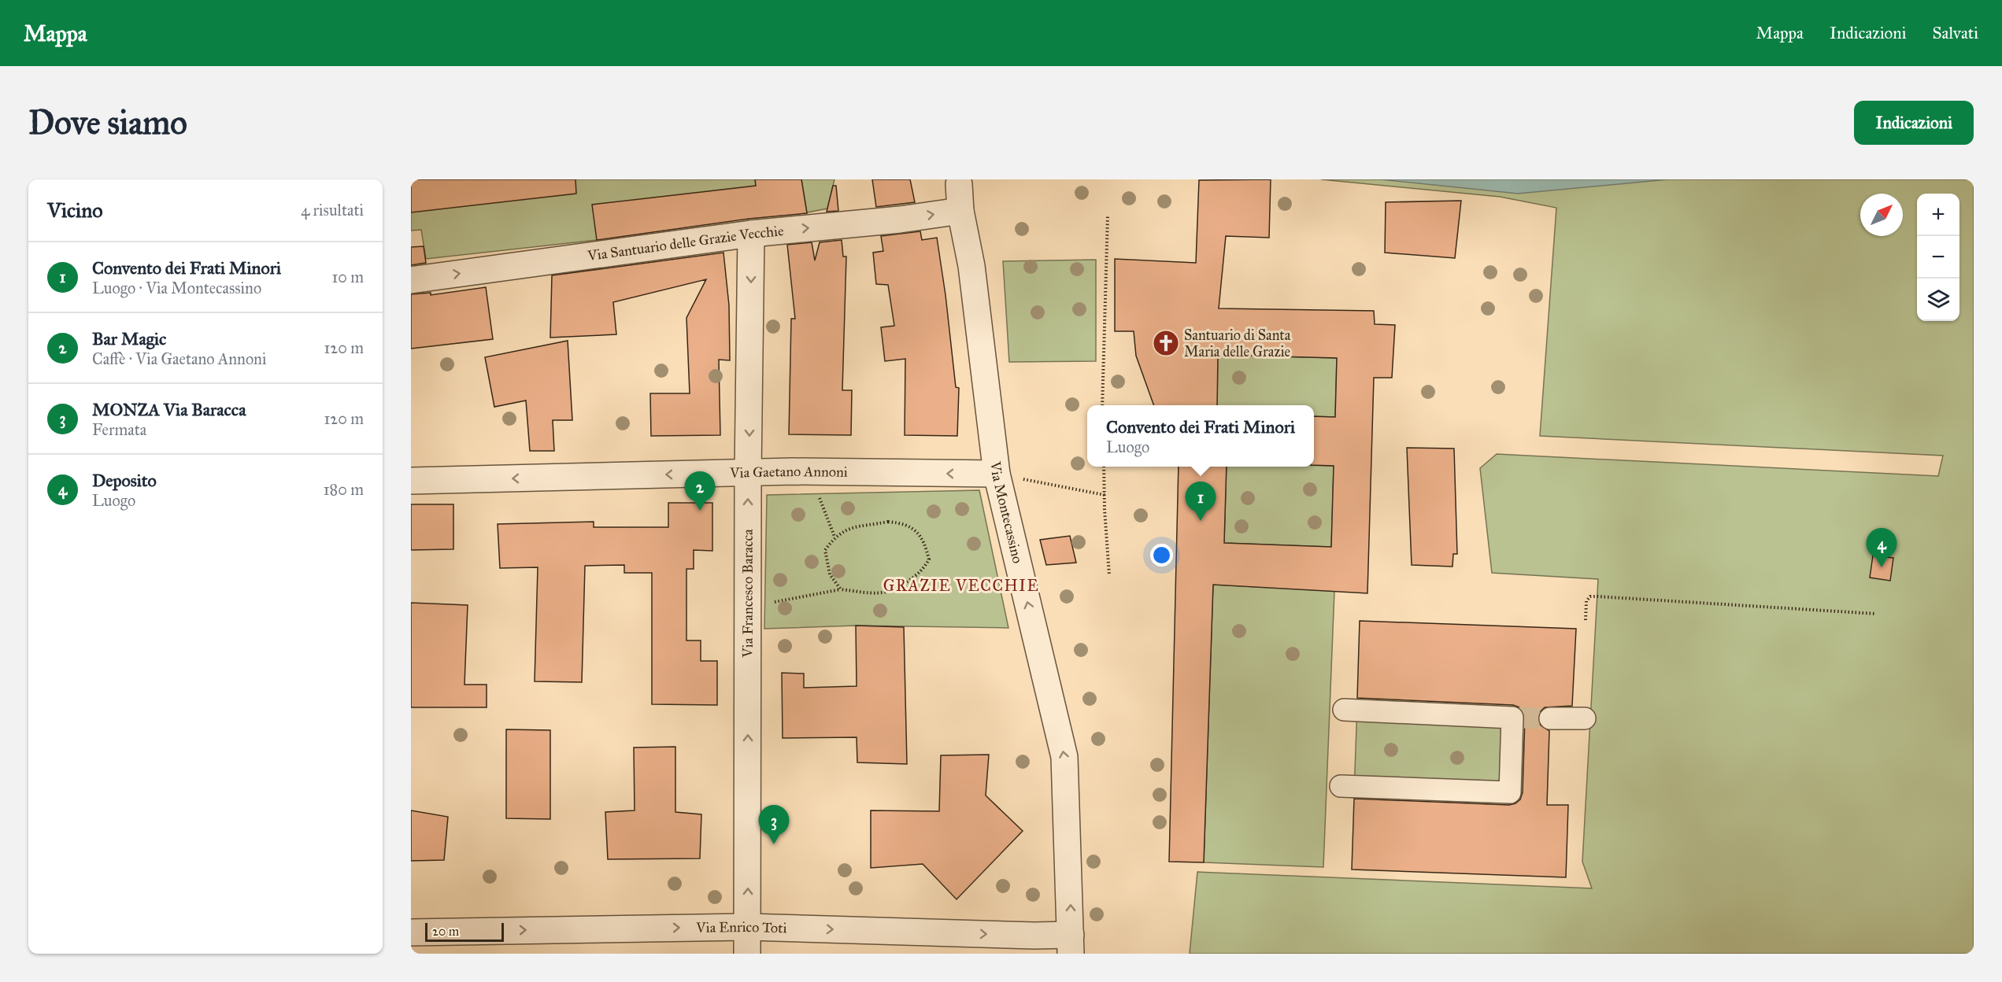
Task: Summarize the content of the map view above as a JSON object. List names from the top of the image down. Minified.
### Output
{"streets":{"street":["Via Santuario delle Grazie Vecchie","Via Gaetano Annoni","Via Montecassino","Via Francesco Baracca","Via Enrico Toti"]},"crossings":[["Via Santuario delle Grazie Vecchie","Via Montecassino"],["Via Santuario delle Grazie Vecchie","Via Francesco Baracca"],["Via Gaetano Annoni","Via Montecassino"],["Via Gaetano Annoni","Via Francesco Baracca"],["Via Montecassino","Via Enrico Toti"],["Via Francesco Baracca","Via Enrico Toti"]],"one_way":["Via Santuario delle Grazie Vecchie","Via Gaetano Annoni","Via Montecassino","Via Enrico Toti"],"districts":["GRAZIE VECCHIE"],"places":{"church":["Santuario di Santa Maria delle Grazie"]},"scale_bar":"20 m","north":"top right","page":{"header":"Mappa","nav":["Mappa","Indicazioni","Salvati"],"buttons":"Indicazioni","title":"Dove siamo","heading":["Vicino","4 risultati"],"map_buttons":["+","−"],"list":[{"mark":"1","name":"Convento dei Frati Minori","note":"Luogo · Via Montecassino","value":"10 m"},{"mark":"2","name":"Bar Magic","note":"Caffè · Via Gaetano Annoni","value":"120 m"},{"mark":"3","name":"MONZA Via Baracca","note":"Fermata","value":"120 m"},{"mark":"4","name":"Deposito","note":"Luogo","value":"180 m"}],"popup":["Convento dei Frati Minori","Luogo"],"pins":["2","1","4","3"],"scale":"20 m"}}
